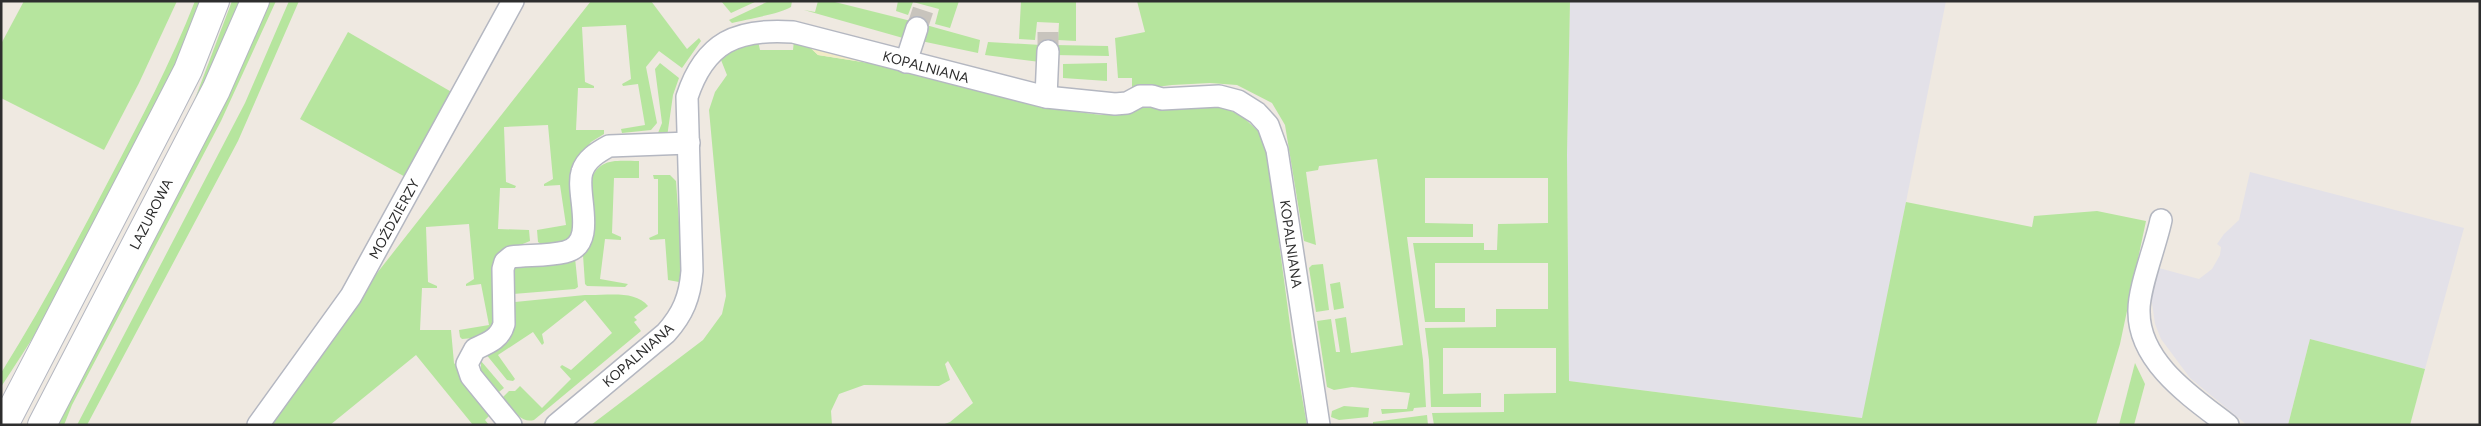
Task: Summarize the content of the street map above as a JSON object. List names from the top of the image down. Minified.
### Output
{"streets":{"main road":["LAZUROWA"],"street":["KOPALNIANA","MOŹDZIERZY"]}}
